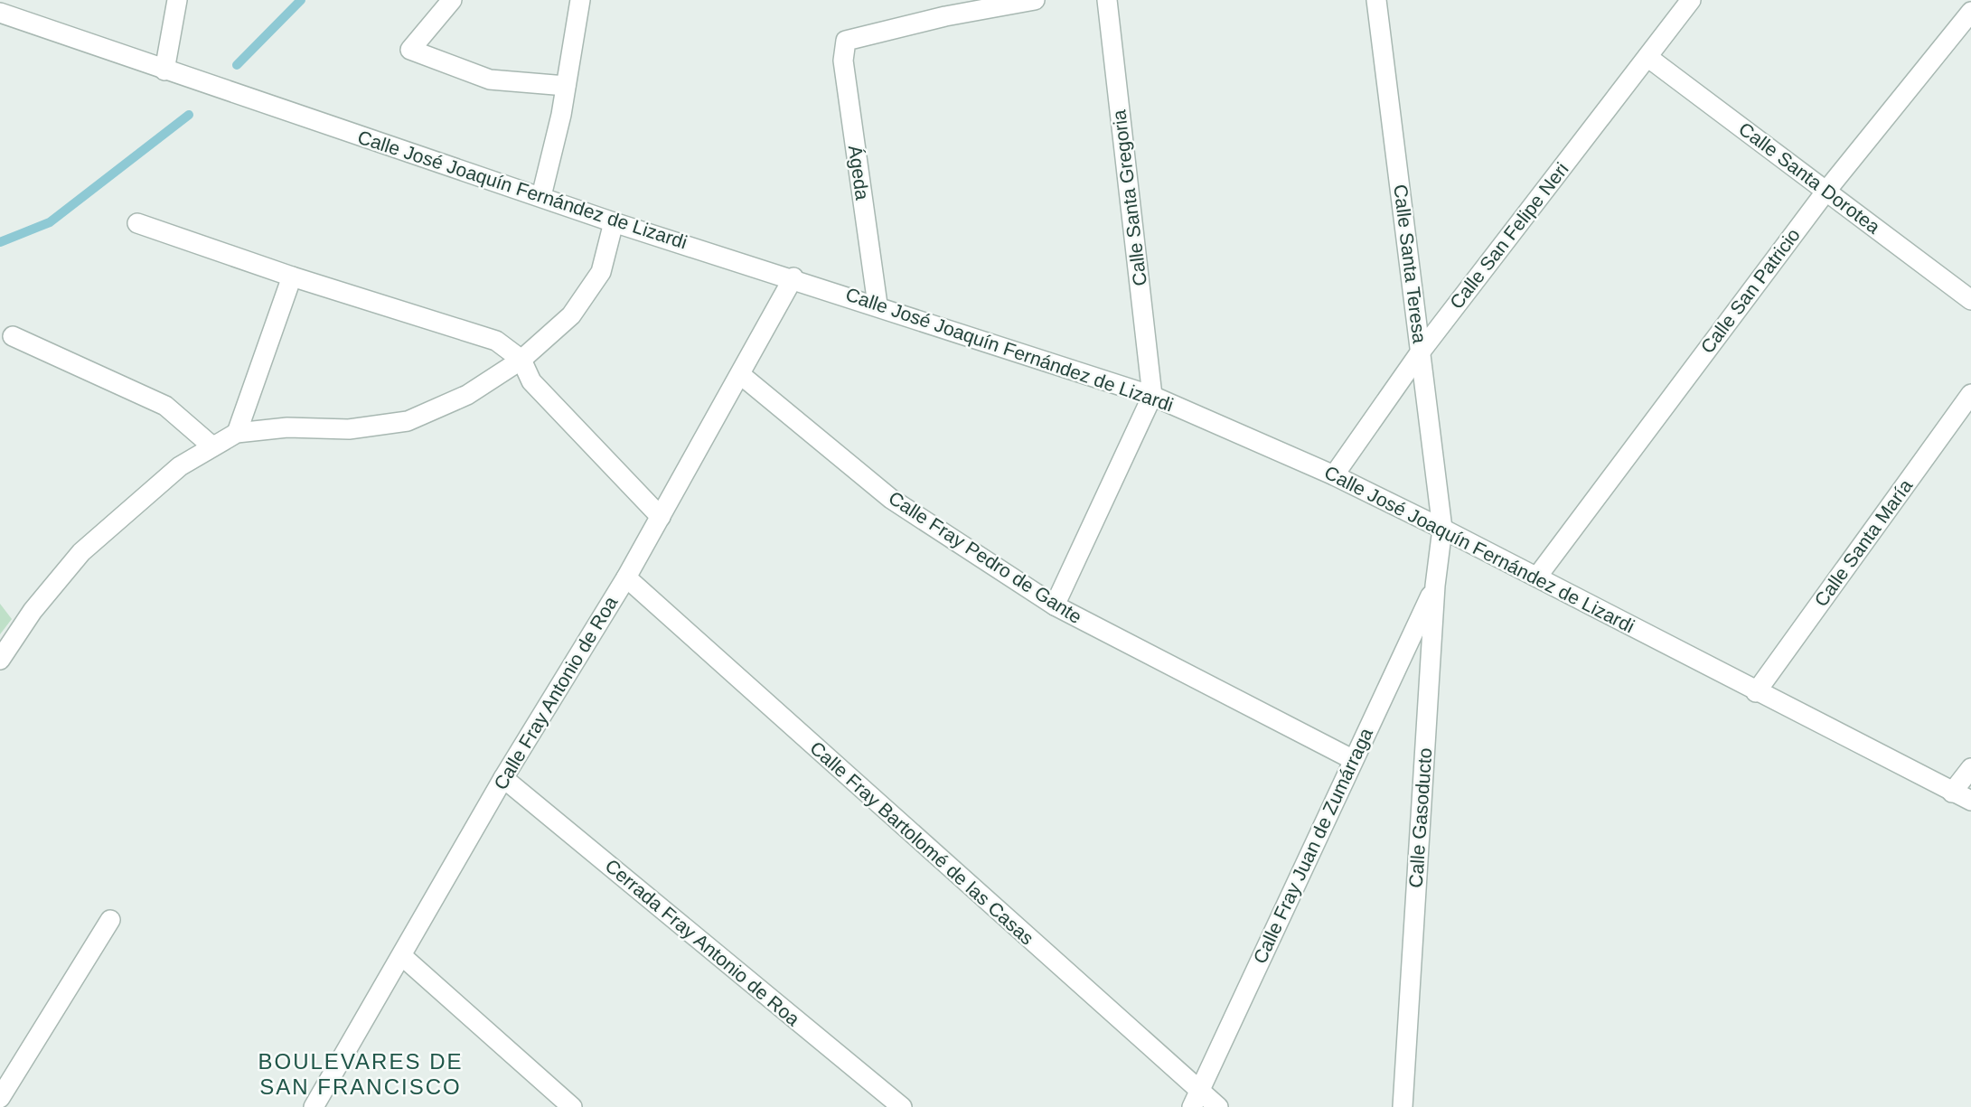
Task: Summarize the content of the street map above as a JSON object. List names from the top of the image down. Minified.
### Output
{"streets":{"street":["Ágeda","Calle Santa Dorotea","Calle José Joaquín Fernández de Lizardi","Calle Santa Gregoria","Calle San Felipe Neri","Calle Santa Teresa","Calle San Patricio","Calle Santa María","Calle Fray Pedro de Gante","Calle Fray Antonio de Roa","Calle Gasoducto","Calle Fray Bartolomé de las Casas","Calle Fray Juan de Zumárraga","Cerrada Fray Antonio de Roa"]},"crossings":[["Ágeda","Calle José Joaquín Fernández de Lizardi"],["Calle Santa Dorotea","Calle San Felipe Neri"],["Calle Santa Dorotea","Calle San Patricio"],["Calle José Joaquín Fernández de Lizardi","Calle Santa Gregoria"],["Calle José Joaquín Fernández de Lizardi","Calle San Felipe Neri"],["Calle José Joaquín Fernández de Lizardi","Calle Santa Teresa"],["Calle José Joaquín Fernández de Lizardi","Calle San Patricio"],["Calle José Joaquín Fernández de Lizardi","Calle Santa María"],["Calle José Joaquín Fernández de Lizardi","Calle Fray Antonio de Roa"],["Calle José Joaquín Fernández de Lizardi","Calle Gasoducto"],["Calle San Felipe Neri","Calle Santa Teresa"],["Calle Santa Teresa","Calle Gasoducto"],["Calle Fray Pedro de Gante","Calle Fray Antonio de Roa"],["Calle Fray Pedro de Gante","Calle Fray Juan de Zumárraga"],["Calle Fray Antonio de Roa","Calle Fray Bartolomé de las Casas"],["Calle Fray Antonio de Roa","Cerrada Fray Antonio de Roa"],["Calle Gasoducto","Calle Fray Juan de Zumárraga"],["Calle Fray Bartolomé de las Casas","Calle Fray Juan de Zumárraga"]],"districts":["BOULEVARES DE SAN FRANCISCO"]}
